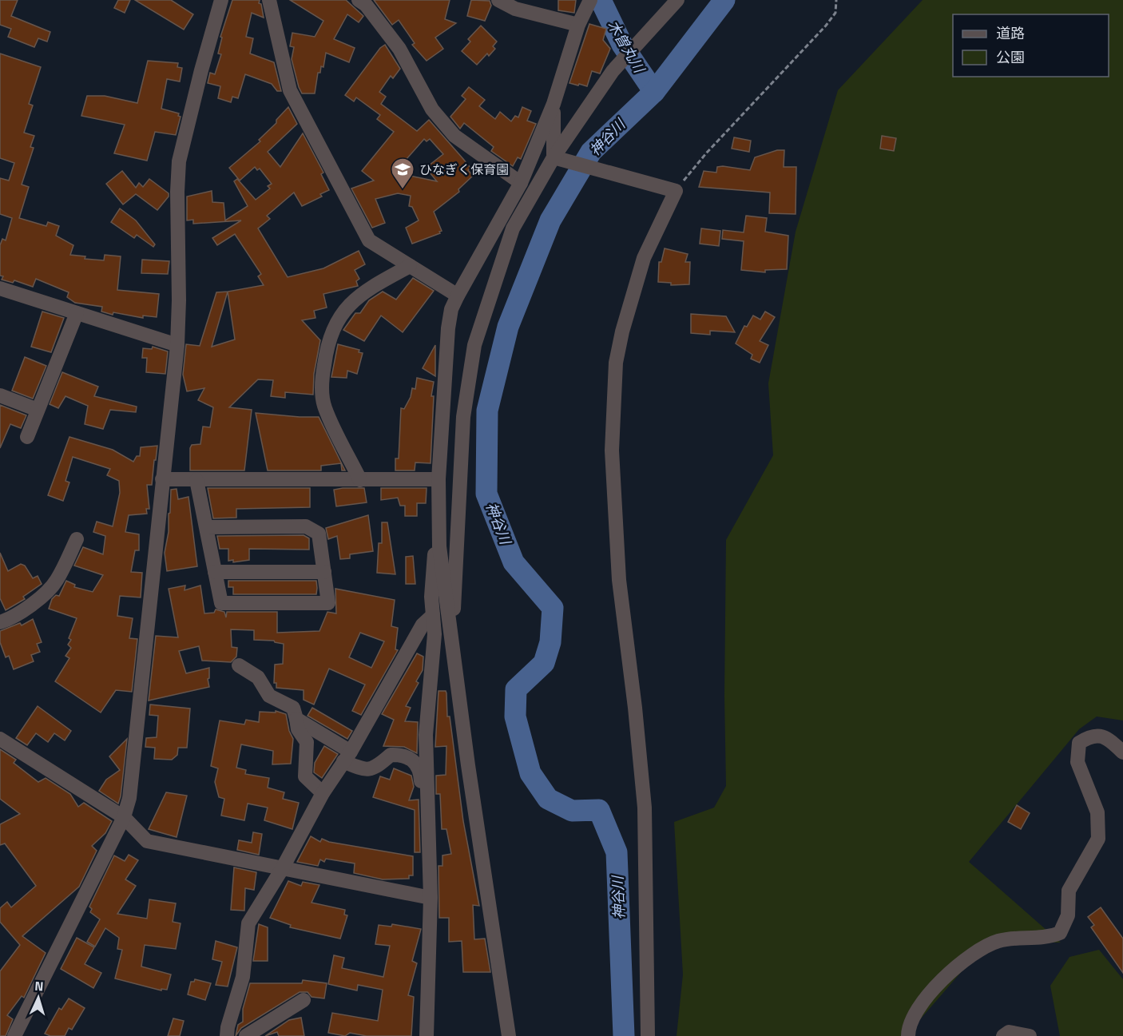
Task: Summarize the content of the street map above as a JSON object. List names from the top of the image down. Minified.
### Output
{"water":["木曽丸川","神谷川"],"places":{"school or university":["ひなぎく保育園"]},"legend":["道路","公園"],"north":"top"}
